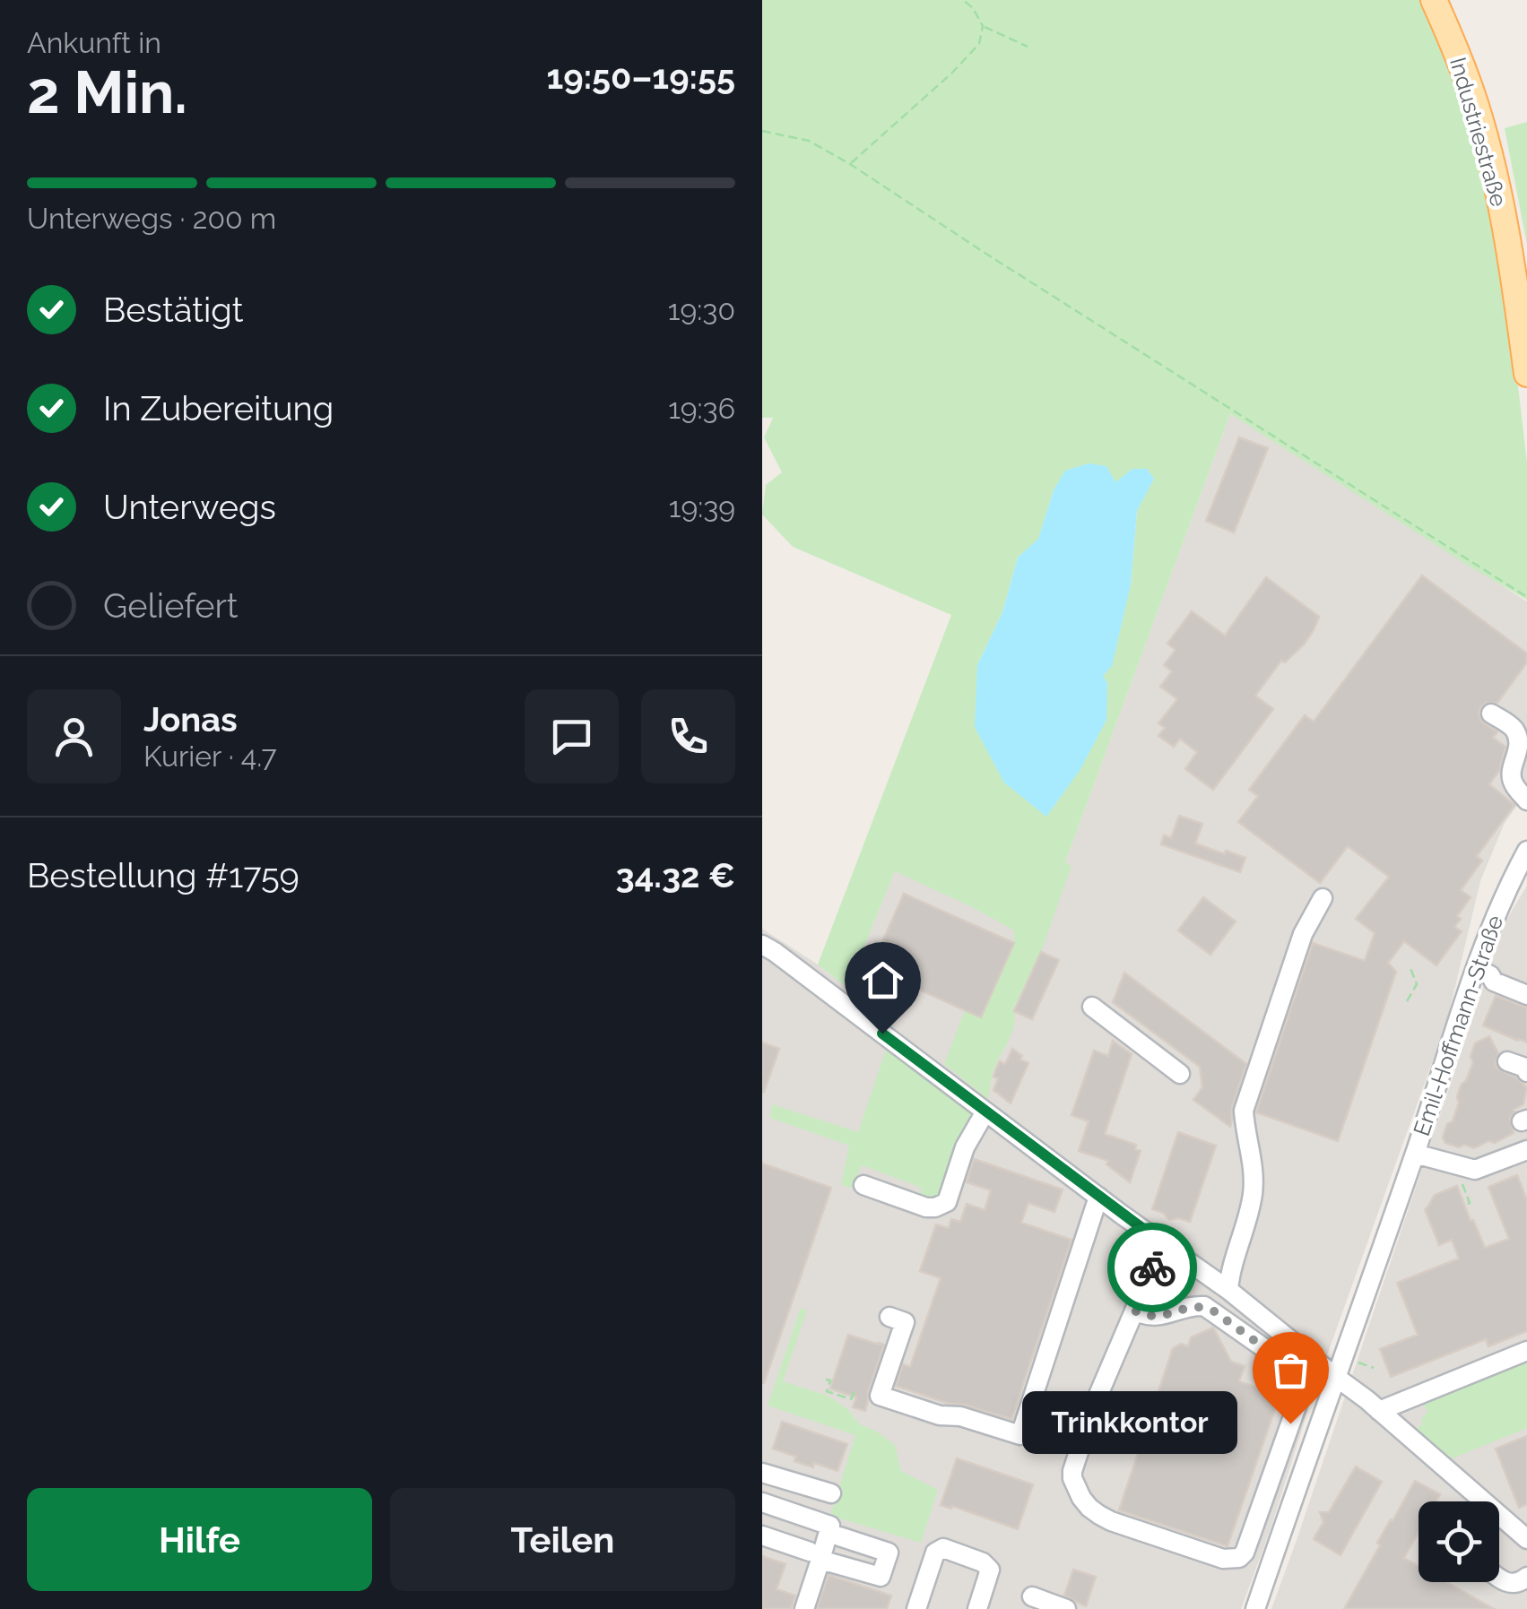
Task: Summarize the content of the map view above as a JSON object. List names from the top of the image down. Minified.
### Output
{"streets":{"main road":["Industriestraße"],"street":["Emil-Hoffmann-Straße"]},"places":["Trinkkontor"],"page":{"heading":["2 Min.","Ankunft in","19:50–19:55"],"panel":["Jonas","Kurier · 4.7","Bestellung #1759","34.32 €"],"bar":"Unterwegs · 200 m","list":[["Bestätigt","19:30"],["In Zubereitung","19:36"],["Unterwegs","19:39"],"Geliefert"],"bubble":"Trinkkontor","buttons":["Hilfe","Teilen"]}}
